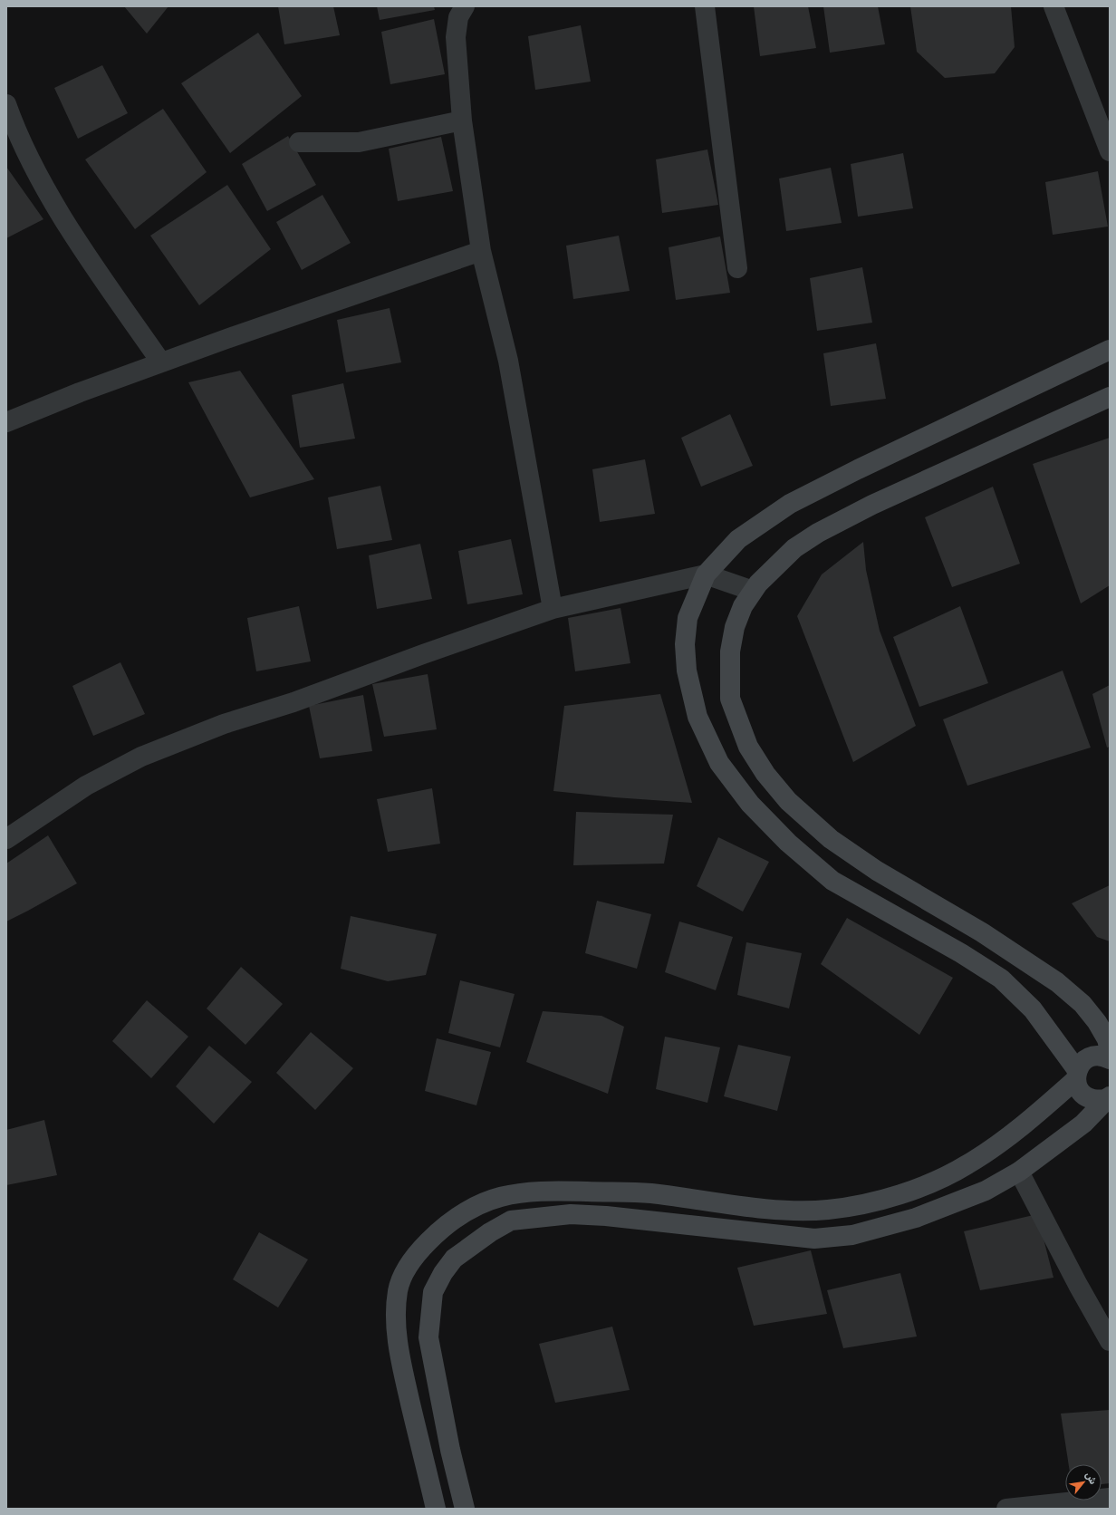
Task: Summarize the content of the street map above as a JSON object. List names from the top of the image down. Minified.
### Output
{"north":"top right"}
